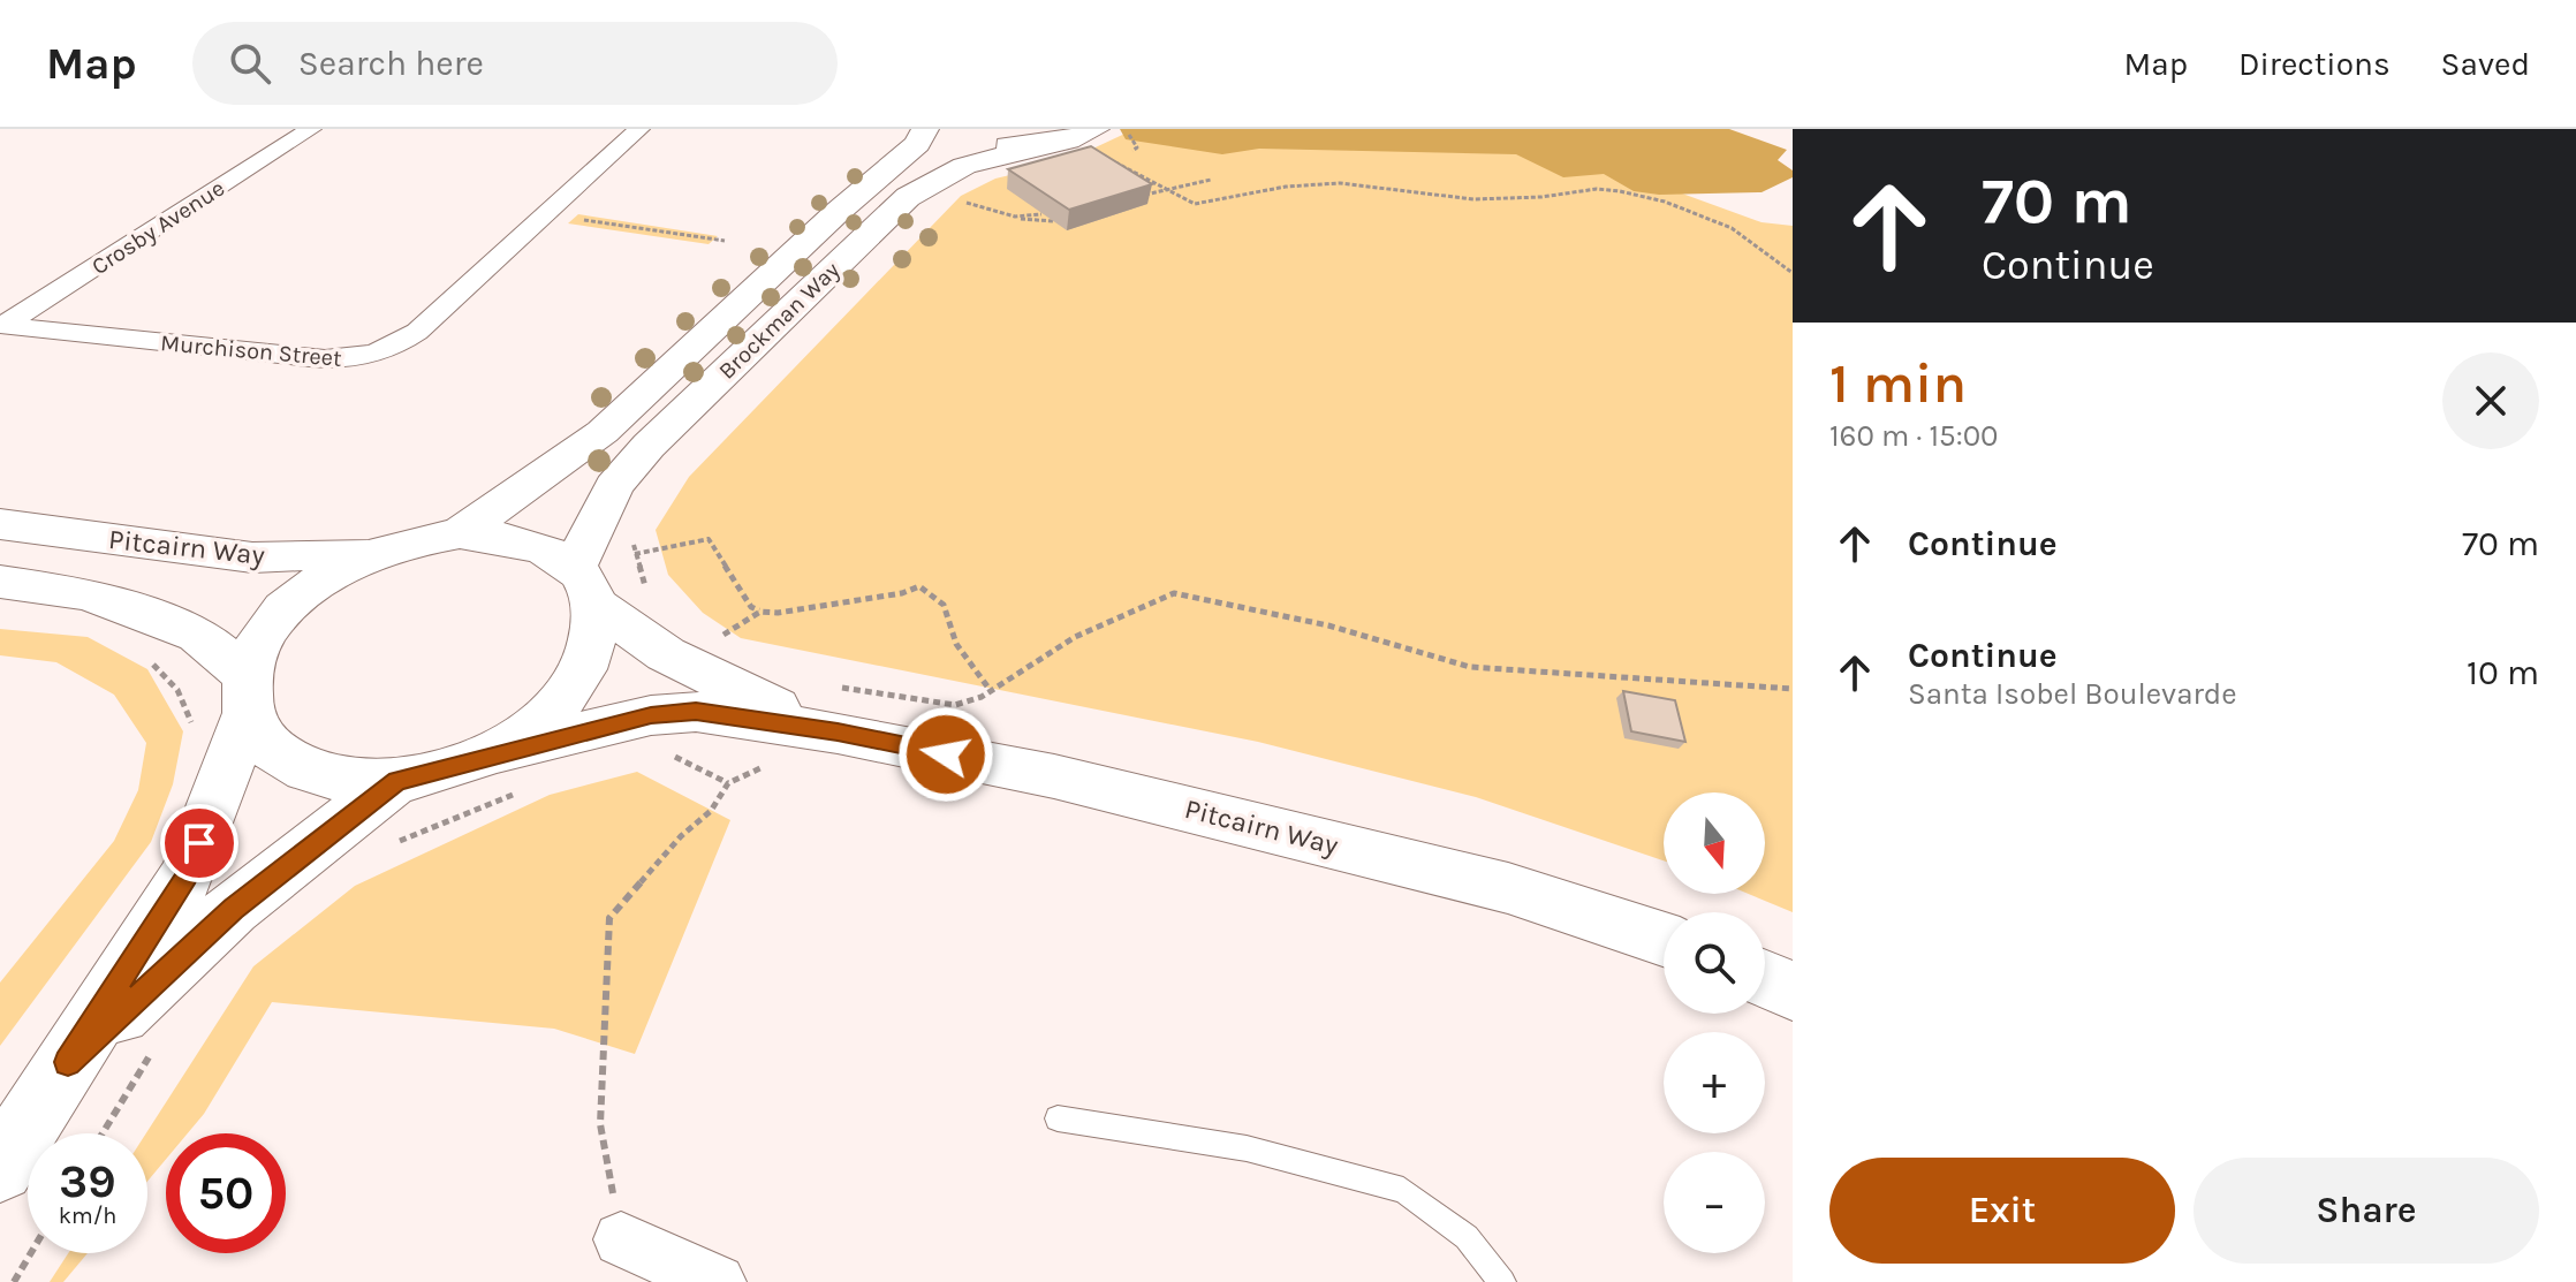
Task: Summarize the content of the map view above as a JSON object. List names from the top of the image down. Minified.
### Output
{"streets":{"street":["Crosby Avenue","Brockman Way","Murchison Street","Pitcairn Way"]},"crossings":[["Crosby Avenue","Murchison Street"],["Brockman Way","Pitcairn Way"]],"north":"bottom","page":{"header":"Map","search":"Search here","nav":["Map","Directions","Saved"],"turn":["70 m","Continue"],"heading":["1 min","160 m · 15:00"],"list":[{"name":"Continue","value":"70 m"},{"name":"Continue","note":"Santa Isobel Boulevarde","value":"10 m"}],"map_buttons":["+","−"],"speed":"39 km/h","limit":"50","buttons":["Exit","Share"]}}
